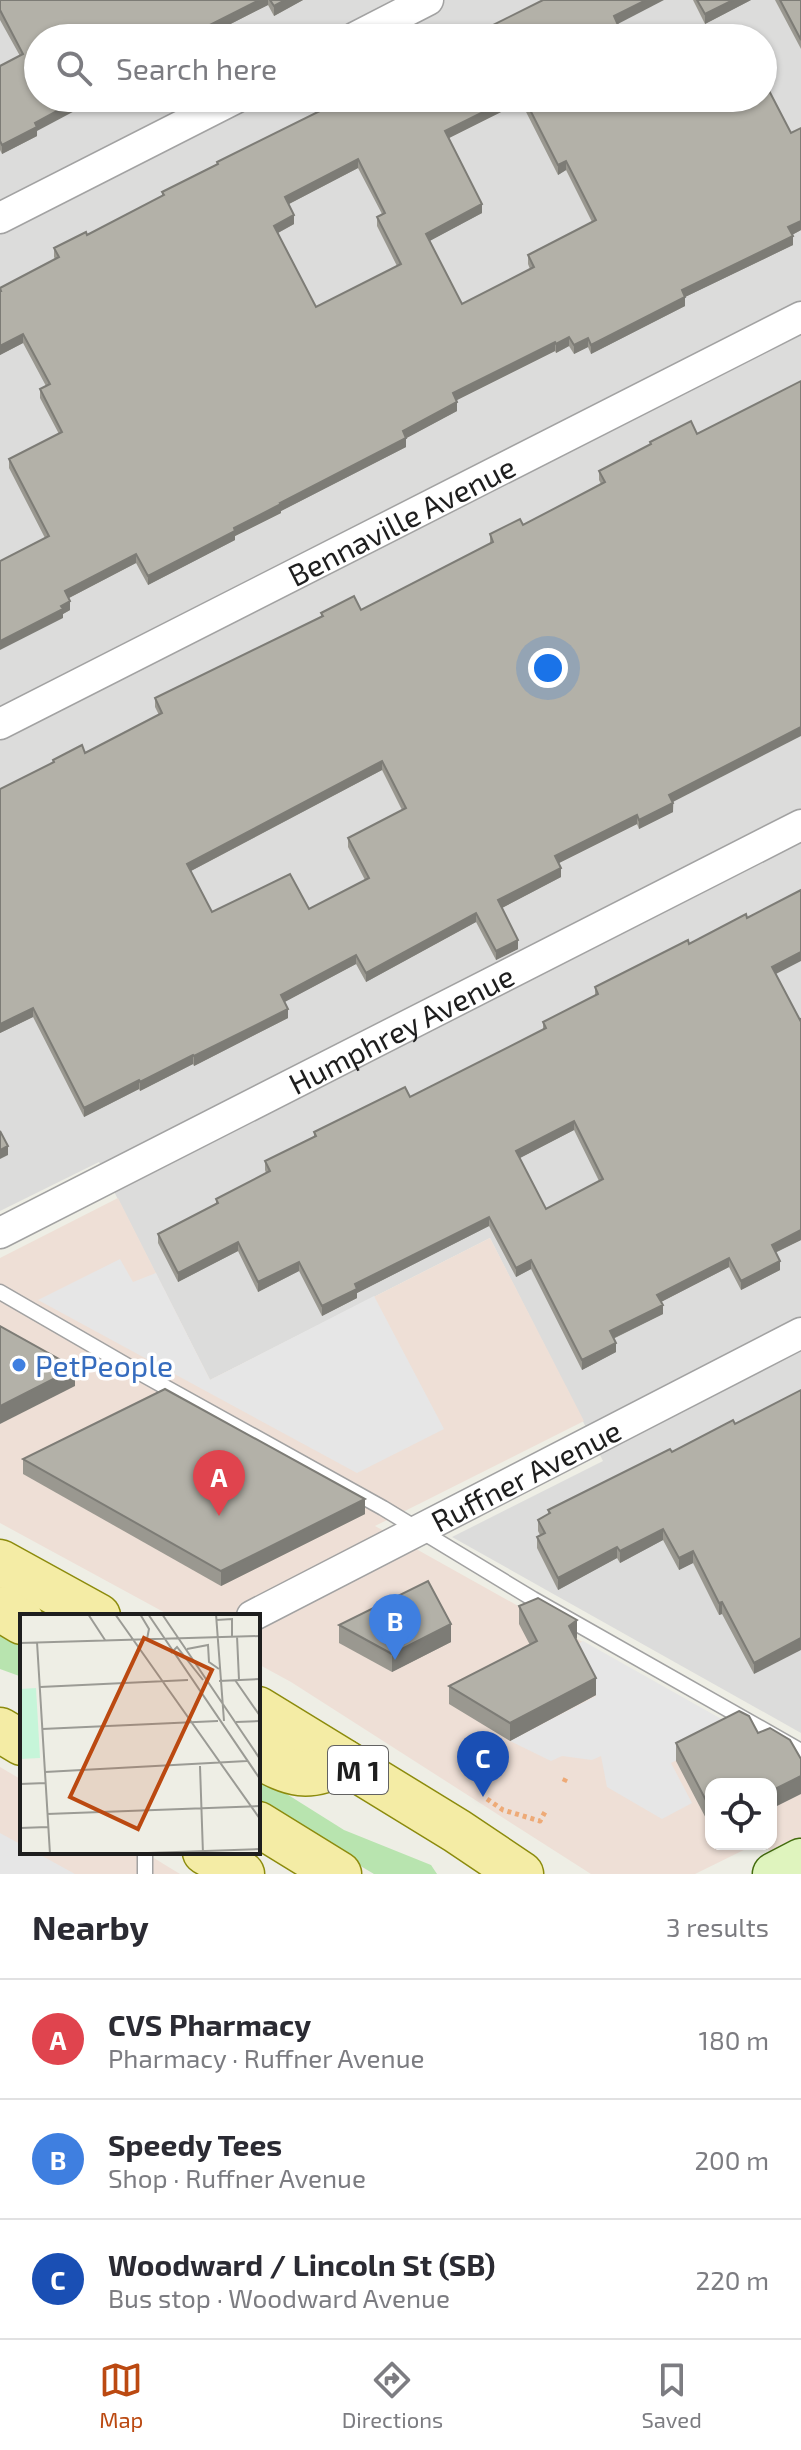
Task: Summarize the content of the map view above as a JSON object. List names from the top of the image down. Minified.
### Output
{"streets":{"main road":["M 1"],"street":["Bennaville Avenue","Humphrey Avenue","Ruffner Avenue"]},"places":["PetPeople"],"page":{"search":"Search here","pins":["A","B","C"],"heading":["Nearby","3 results"],"list":[{"mark":"A","name":"CVS Pharmacy","note":"Pharmacy · Ruffner Avenue","value":"180 m"},{"mark":"B","name":"Speedy Tees","note":"Shop · Ruffner Avenue","value":"200 m"},{"mark":"C","name":"Woodward / Lincoln St (SB)","note":"Bus stop · Woodward Avenue","value":"220 m"}],"nav":["Map","Directions","Saved"]}}
